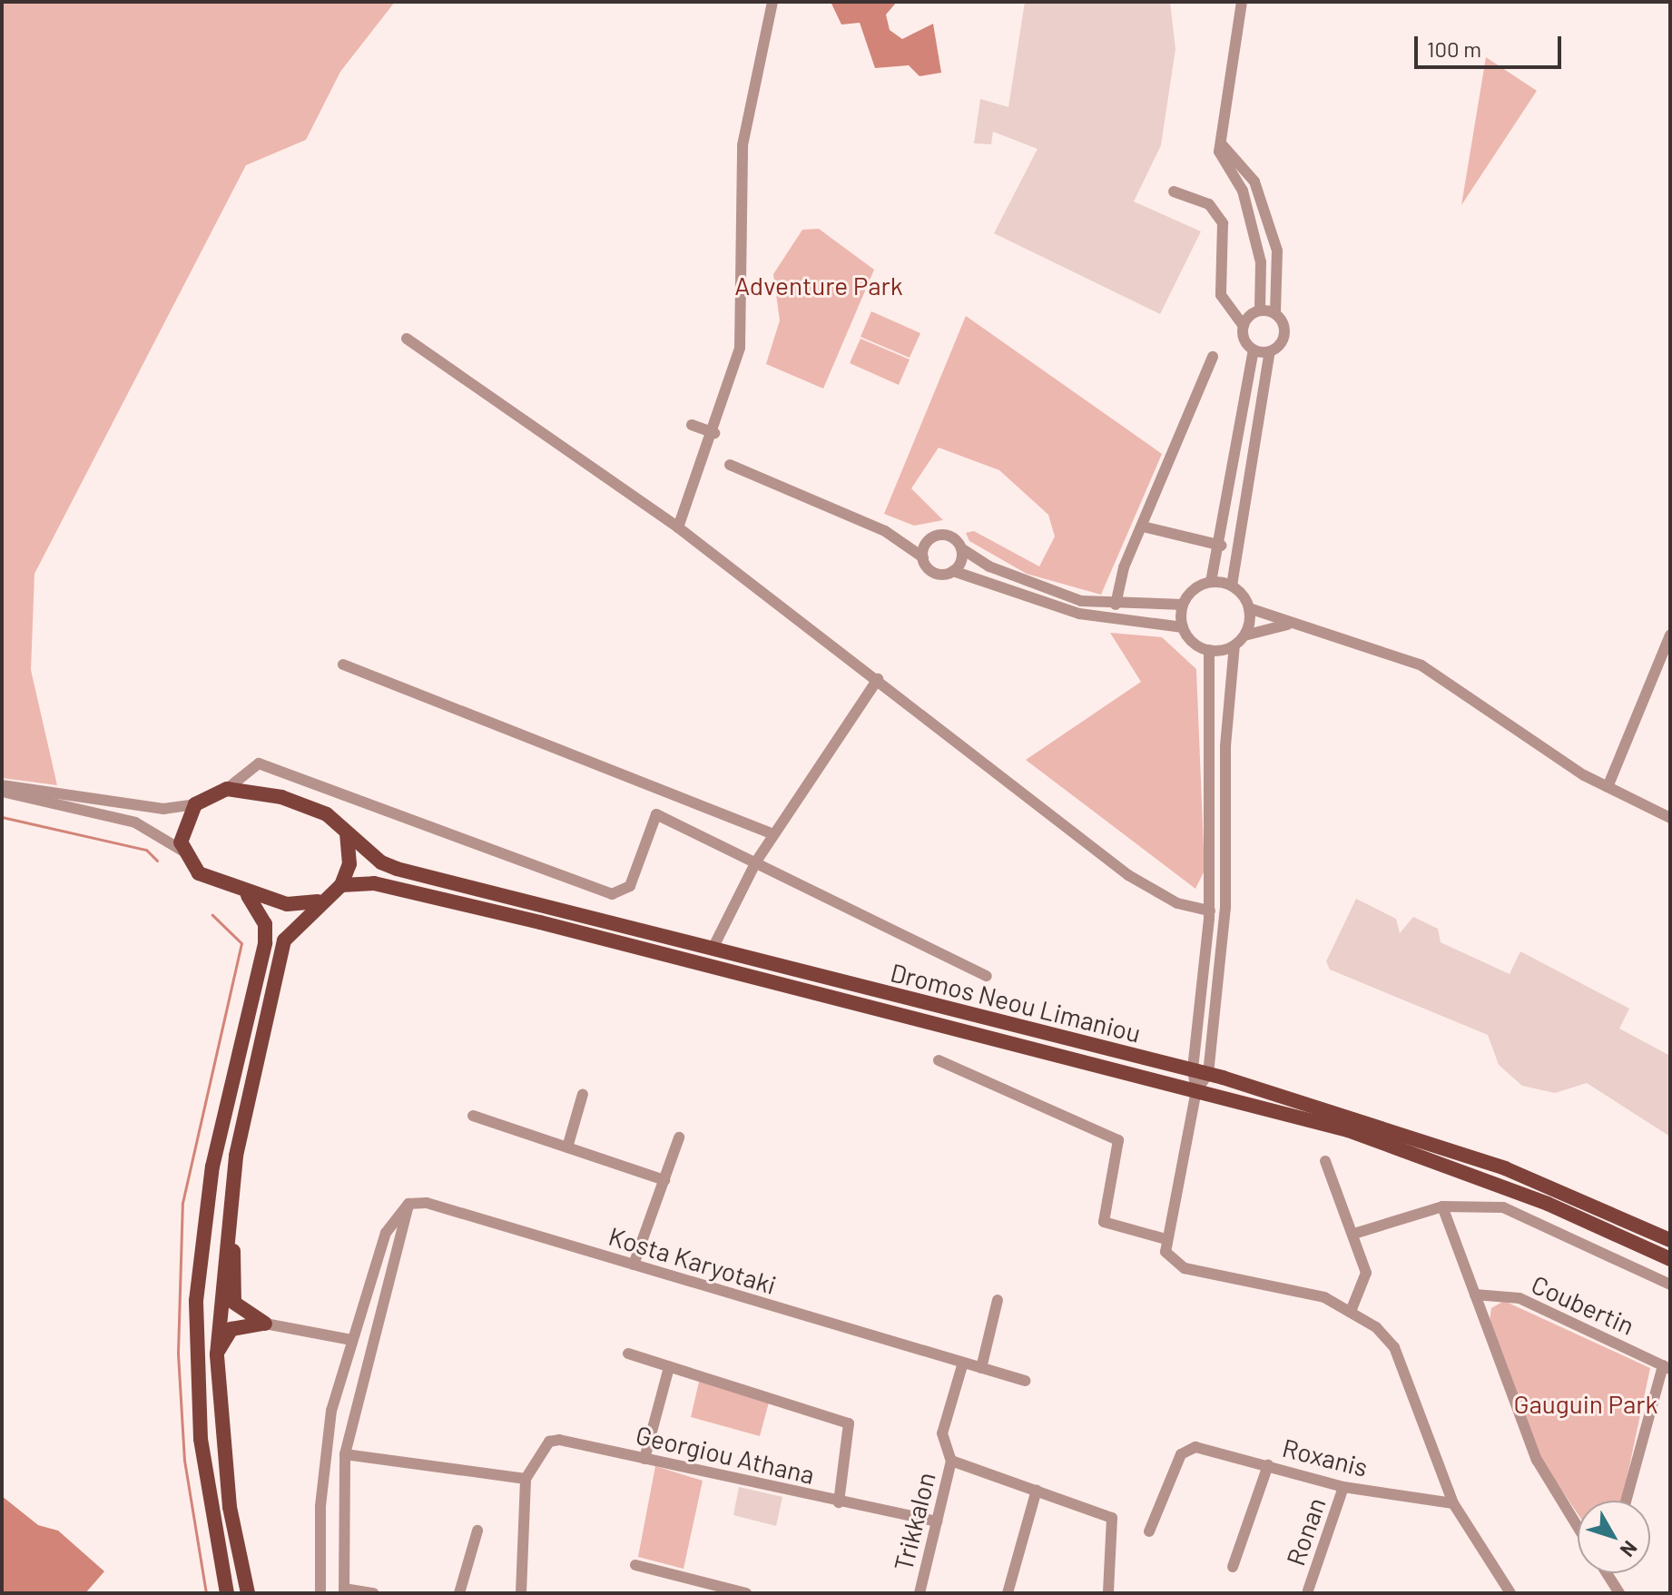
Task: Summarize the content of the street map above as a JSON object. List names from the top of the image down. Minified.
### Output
{"streets":{"main road":["Dromos Neou Limaniou"],"street":["Kosta Karyotaki","Coubertin","Georgiou Athana","Roxanis","Trikkalon","Ronan"]},"crossings":[["Georgiou Athana","Trikkalon"],["Roxanis","Ronan"]],"parks":["Adventure Park","Gauguin Park"],"scale_bar":"100 m","north":"bottom right"}
